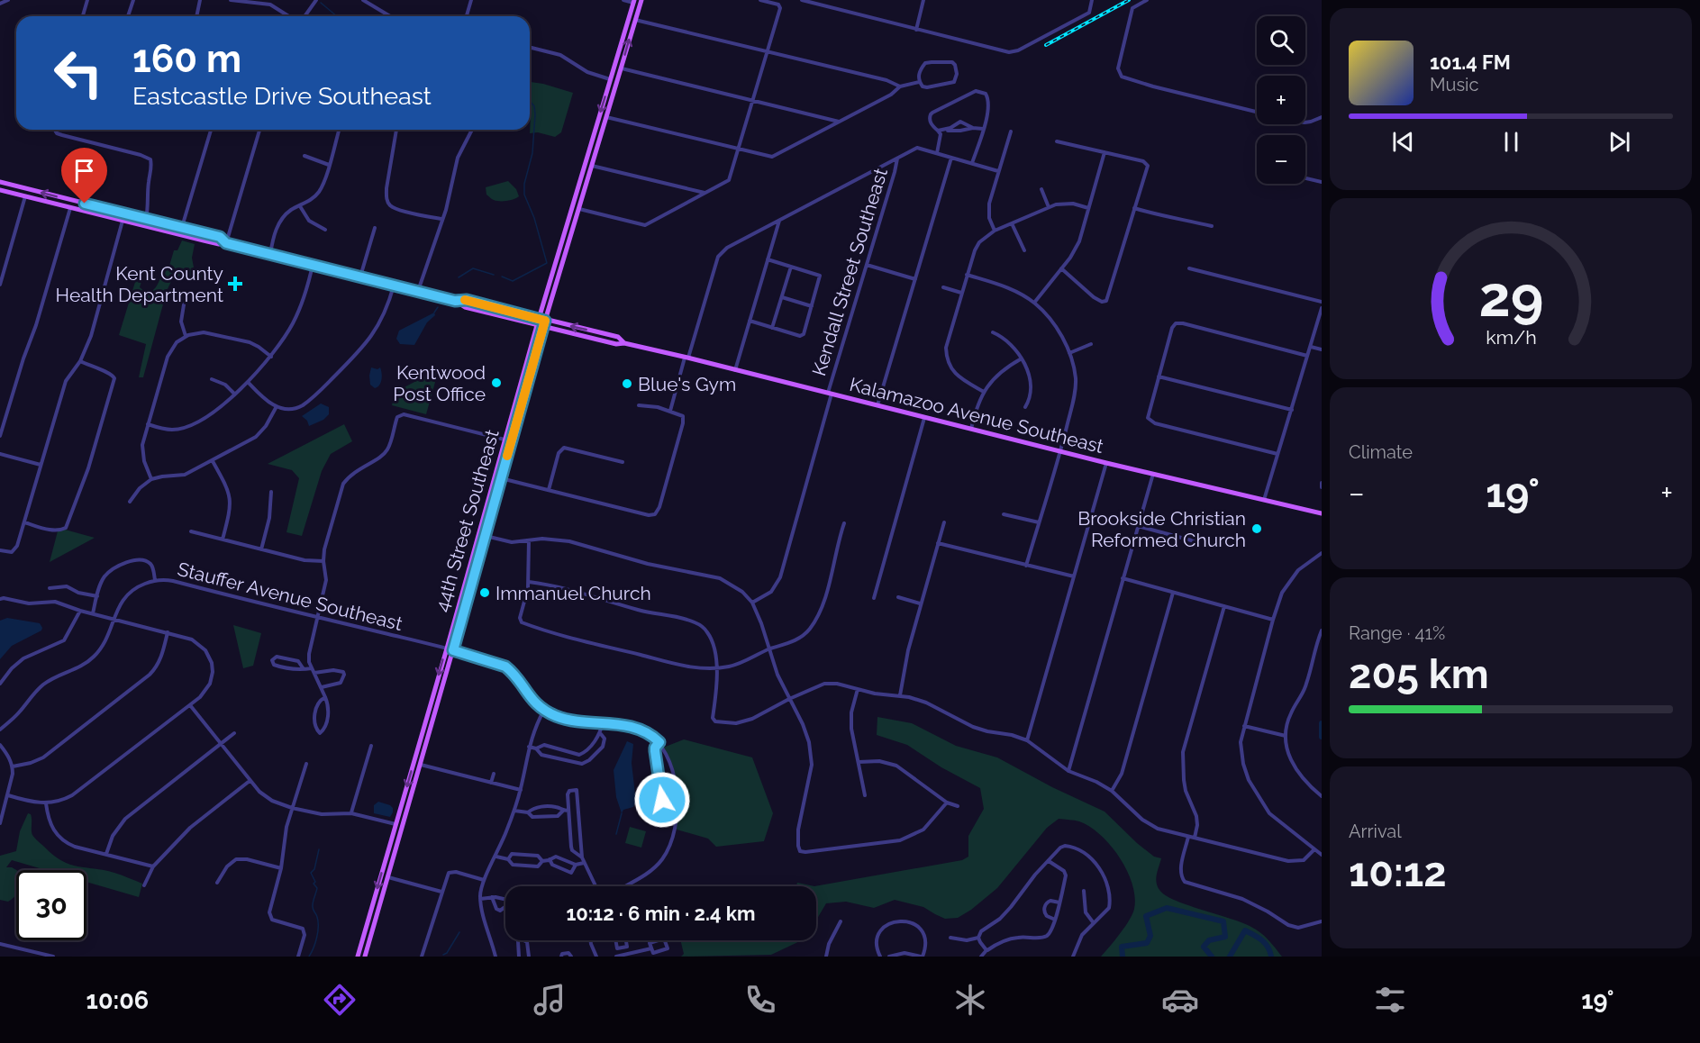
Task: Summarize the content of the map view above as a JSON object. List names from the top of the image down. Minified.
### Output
{"streets":{"main road":["Kalamazoo Avenue Southeast","44th Street Southeast"],"street":["Kendall Street Southeast","Stauffer Avenue Southeast"]},"crossings":[["Kendall Street Southeast","Kalamazoo Avenue Southeast"],["Kalamazoo Avenue Southeast","44th Street Southeast"],["44th Street Southeast","Stauffer Avenue Southeast"]],"places":{"health":["Kent County Health Department"],"other":["Kentwood Post Office","Blue's Gym","Brookside Christian Reformed Church","Immanuel Church"]},"page":{"map_buttons":["+","−"],"turn":["160 m","Eastcastle Drive Southeast"],"song":["101.4 FM","Music"],"tile":["Climate",["Range · 41%","205 km"],["Arrival","10:12"]],"heat":["−","19°","+"],"limit":"30","trip":"10:12 · 6 min · 2.4 km","tabs":["10:06","19°"],"gauge":["29","km/h"]}}
